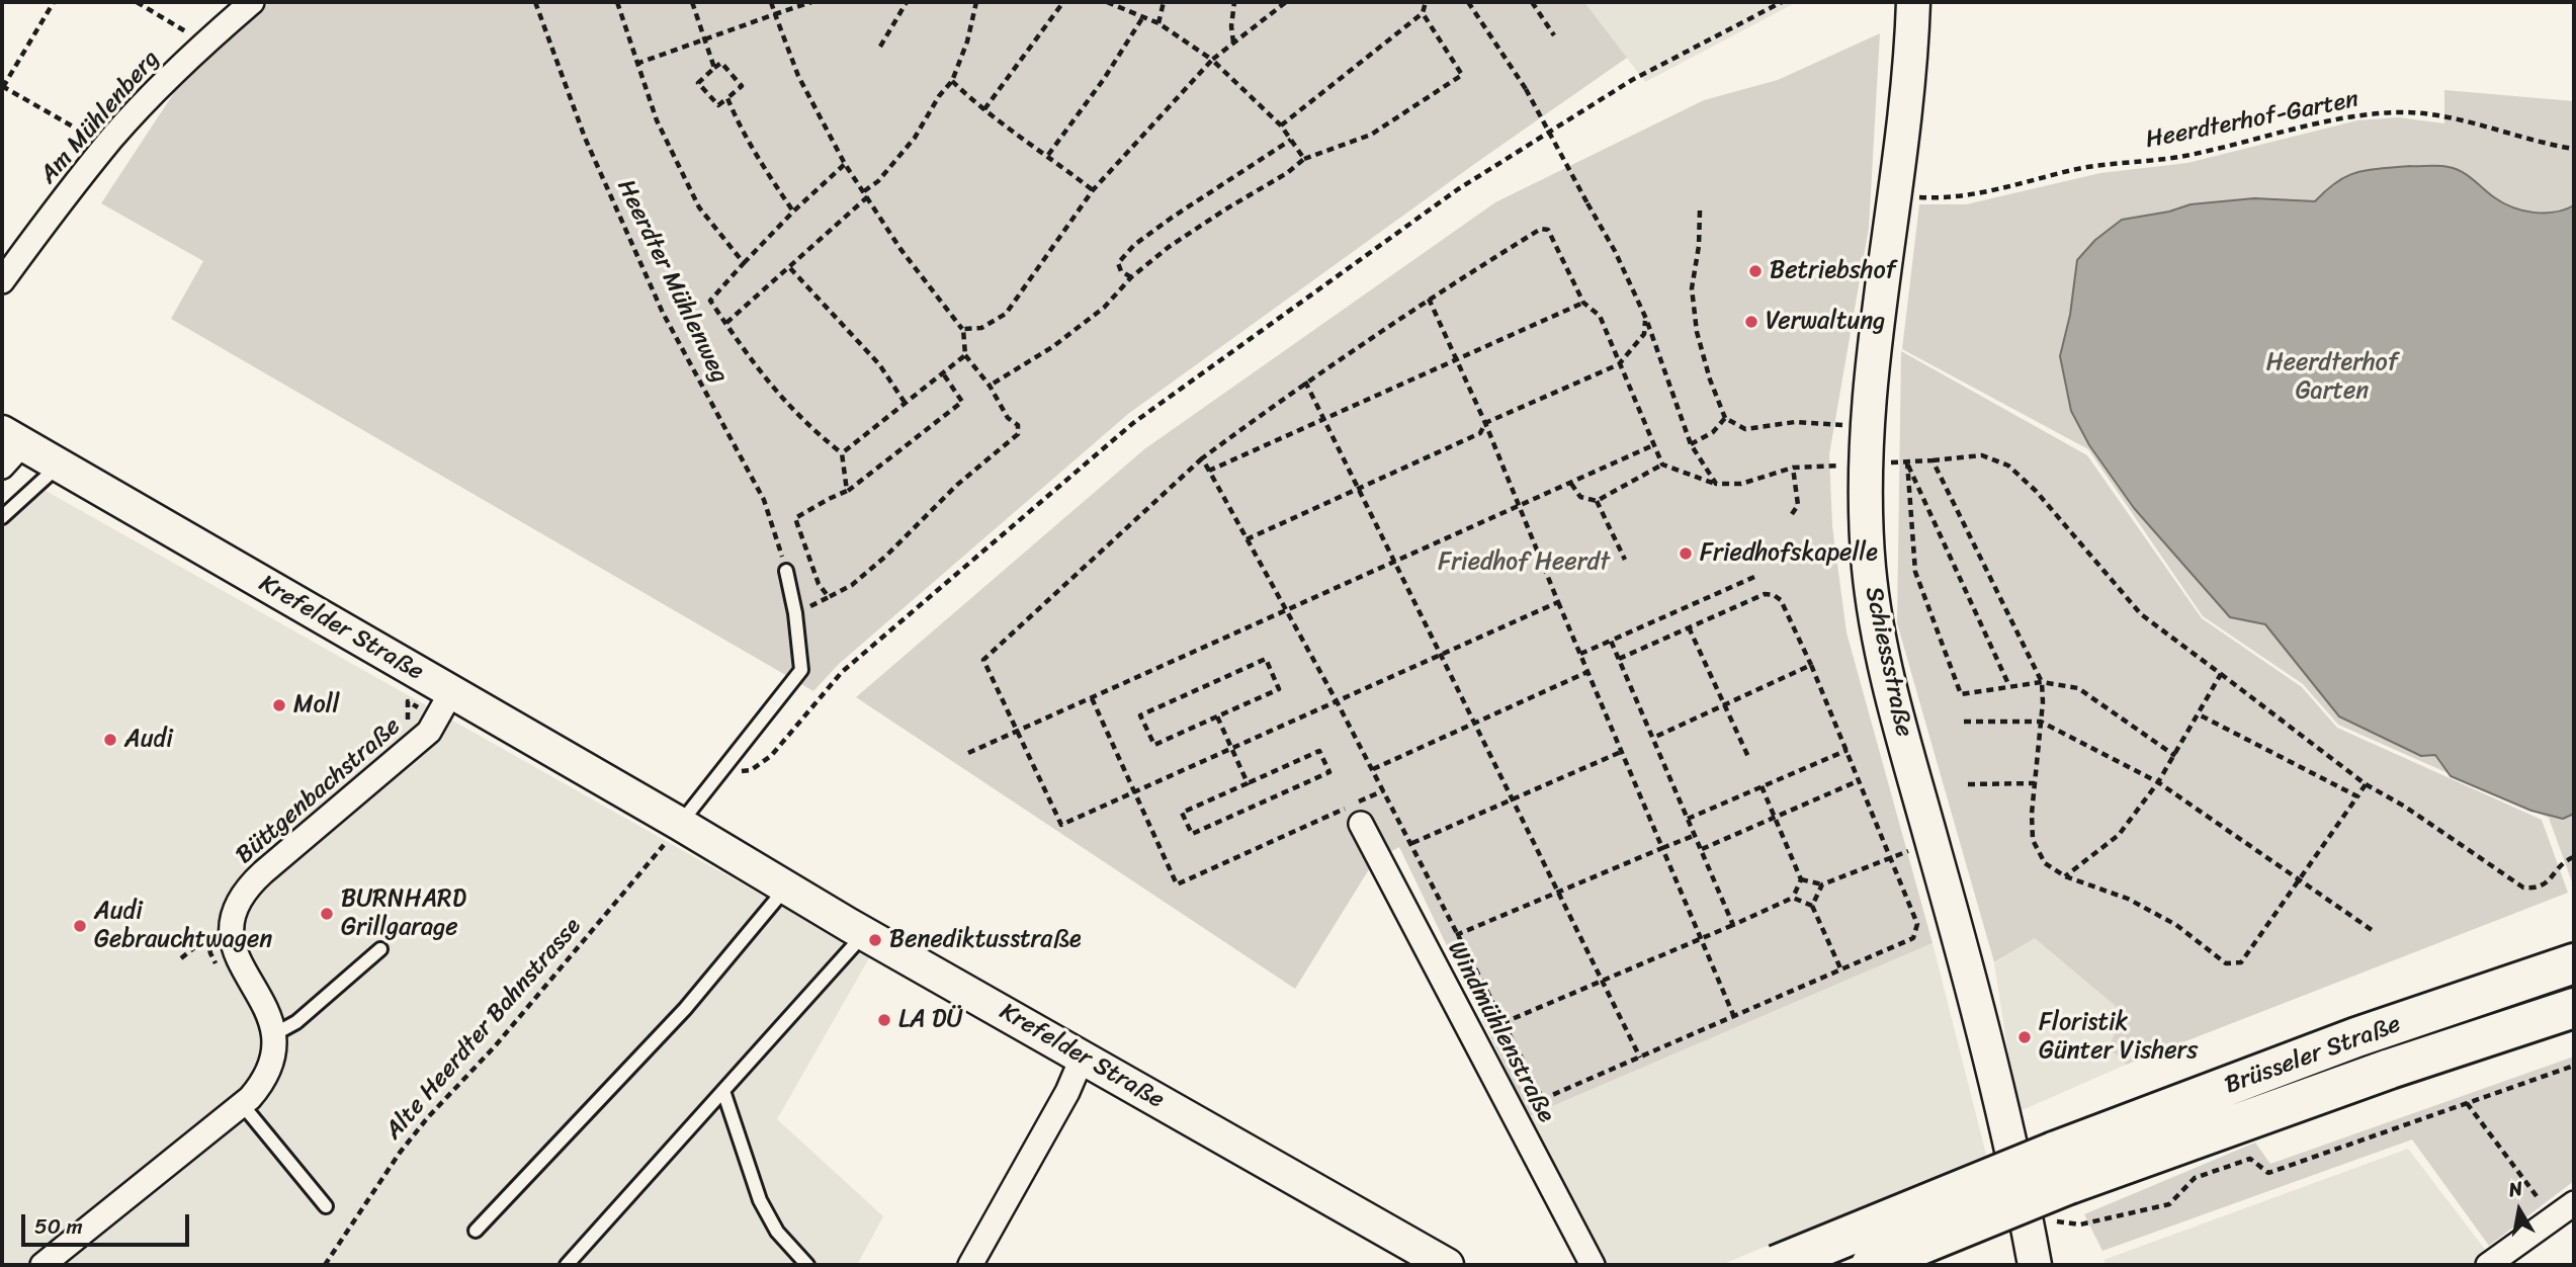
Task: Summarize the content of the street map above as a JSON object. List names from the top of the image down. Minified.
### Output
{"streets":{"highway":["Brüsseler Straße"],"main road":["Krefelder Straße","Schiessstraße"],"street":["Am Mühlenberg","Büttgenbachstraße","Windmühlenstraße"],"path":["Heerdterhof-Garten","Heerdter Mühlenweg","Alte Heerdter Bahnstrasse"]},"crossings":[["Heerdterhof-Garten","Schiessstraße"],["Krefelder Straße","Büttgenbachstraße"],["Krefelder Straße","Alte Heerdter Bahnstrasse"]],"parks":["Heerdterhof Garten","Friedhof Heerdt"],"places":["Betriebshof","Verwaltung","Friedhofskapelle","Moll","Audi","BURNHARD Grillgarage","Audi Gebrauchtwagen","Benediktusstraße","LA DÜ","Floristik Günter Vishers"],"scale_bar":"50 m","north":"top"}
